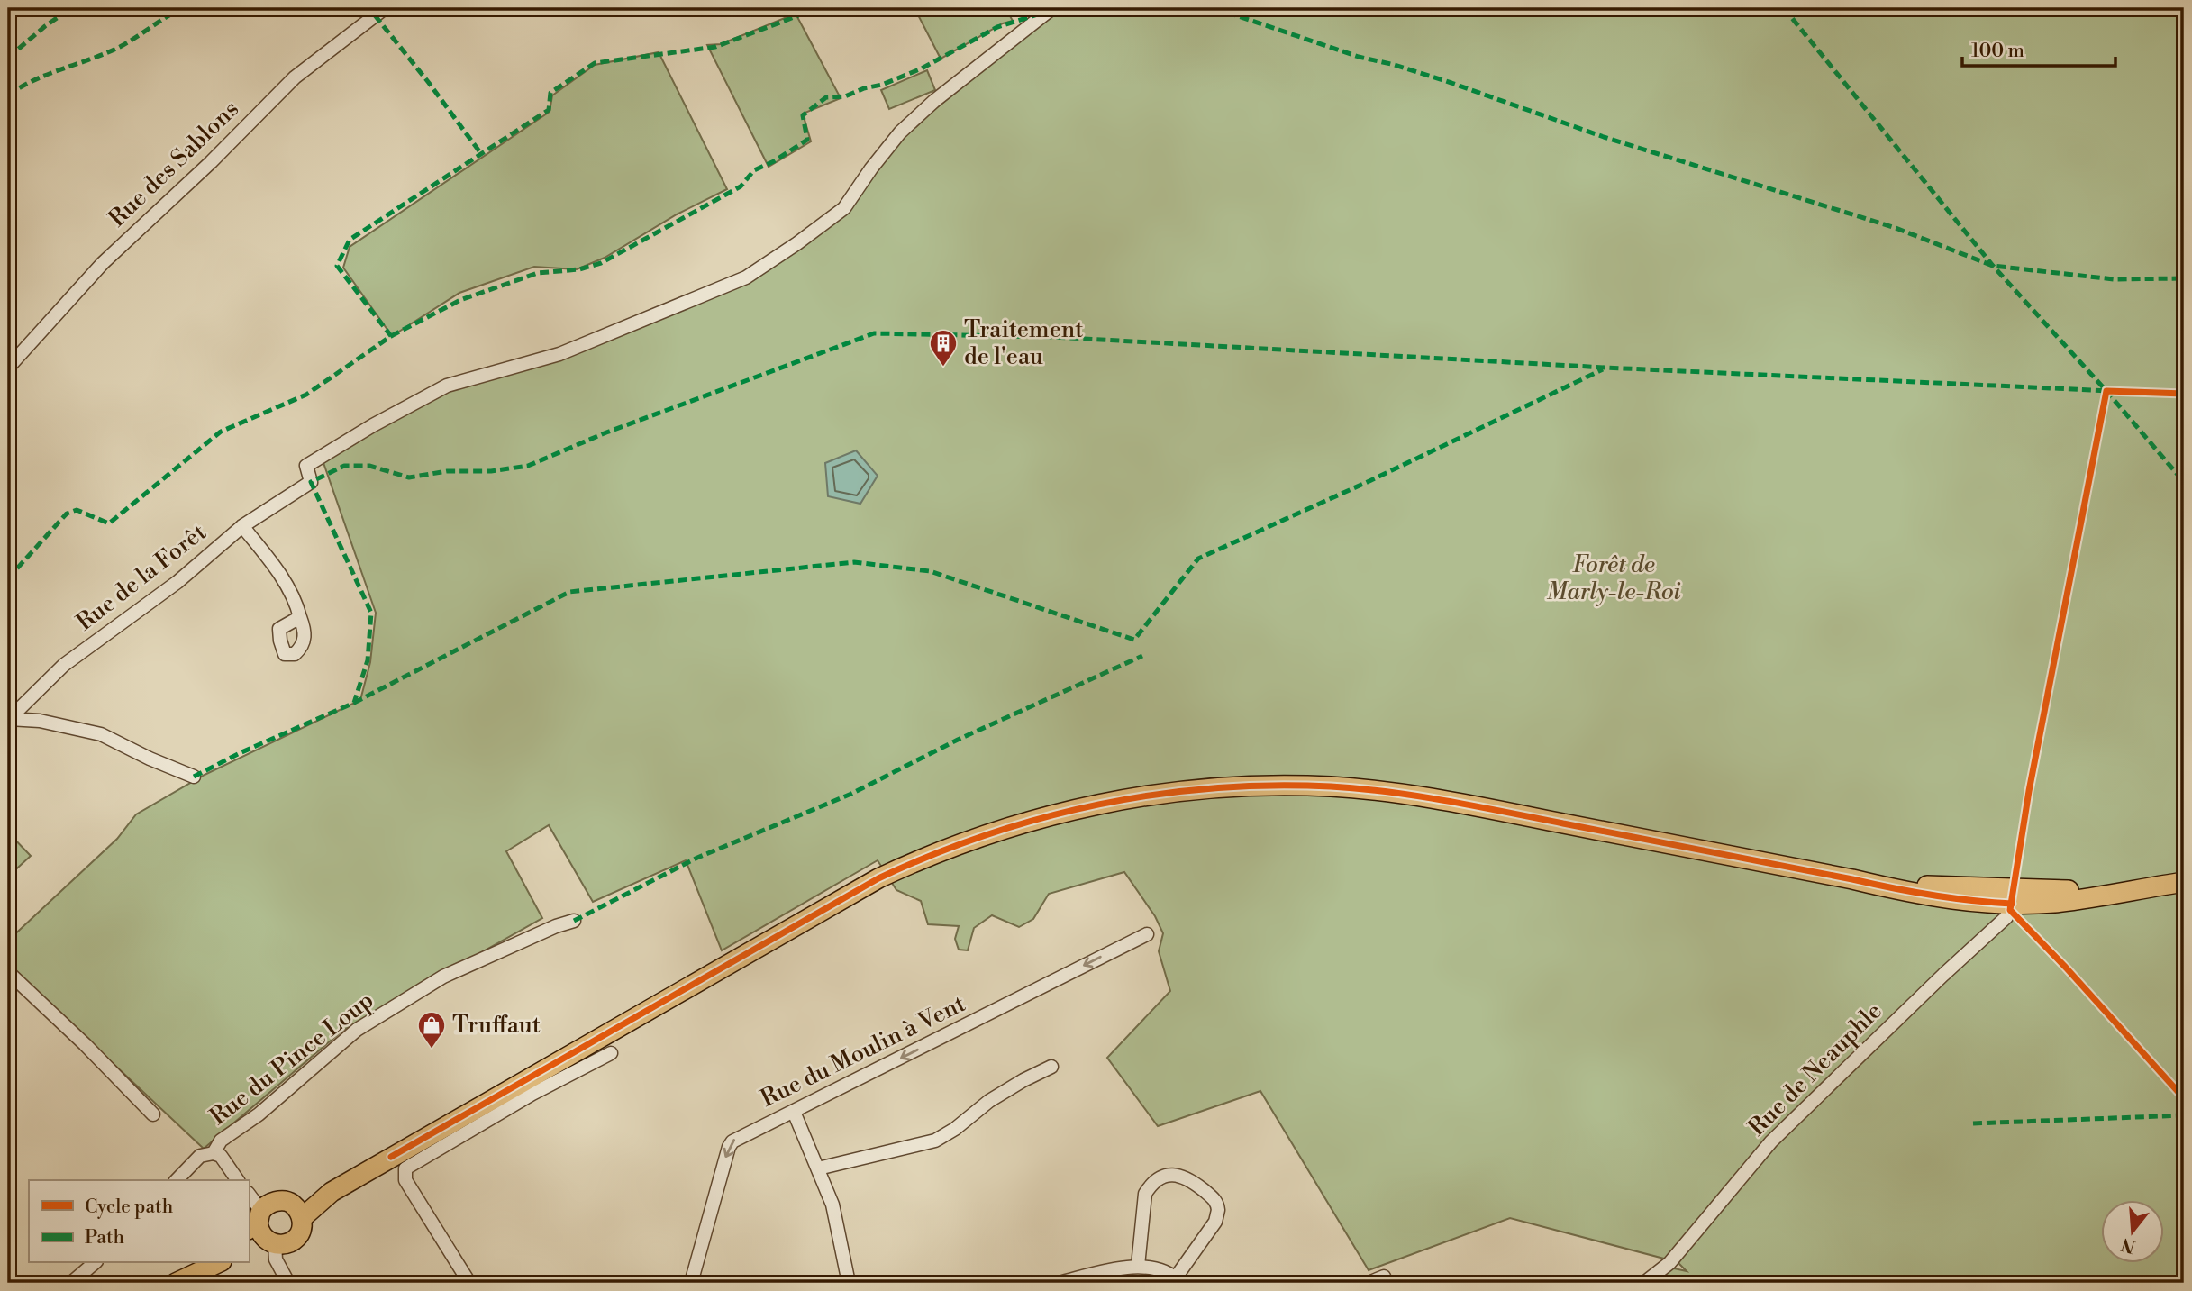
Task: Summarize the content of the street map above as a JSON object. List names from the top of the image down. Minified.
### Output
{"streets":{"street":["Rue des Sablons","Rue de la Forêt","Rue du Moulin à Vent","Rue du Pince Loup","Rue de Neauphle"]},"parks":["Forêt de Marly-le-Roi"],"places":{"building":["Traitement de l'eau"],"shop":["Truffaut"]},"legend":["Cycle path","Path"],"scale_bar":"100 m","north":"bottom"}
